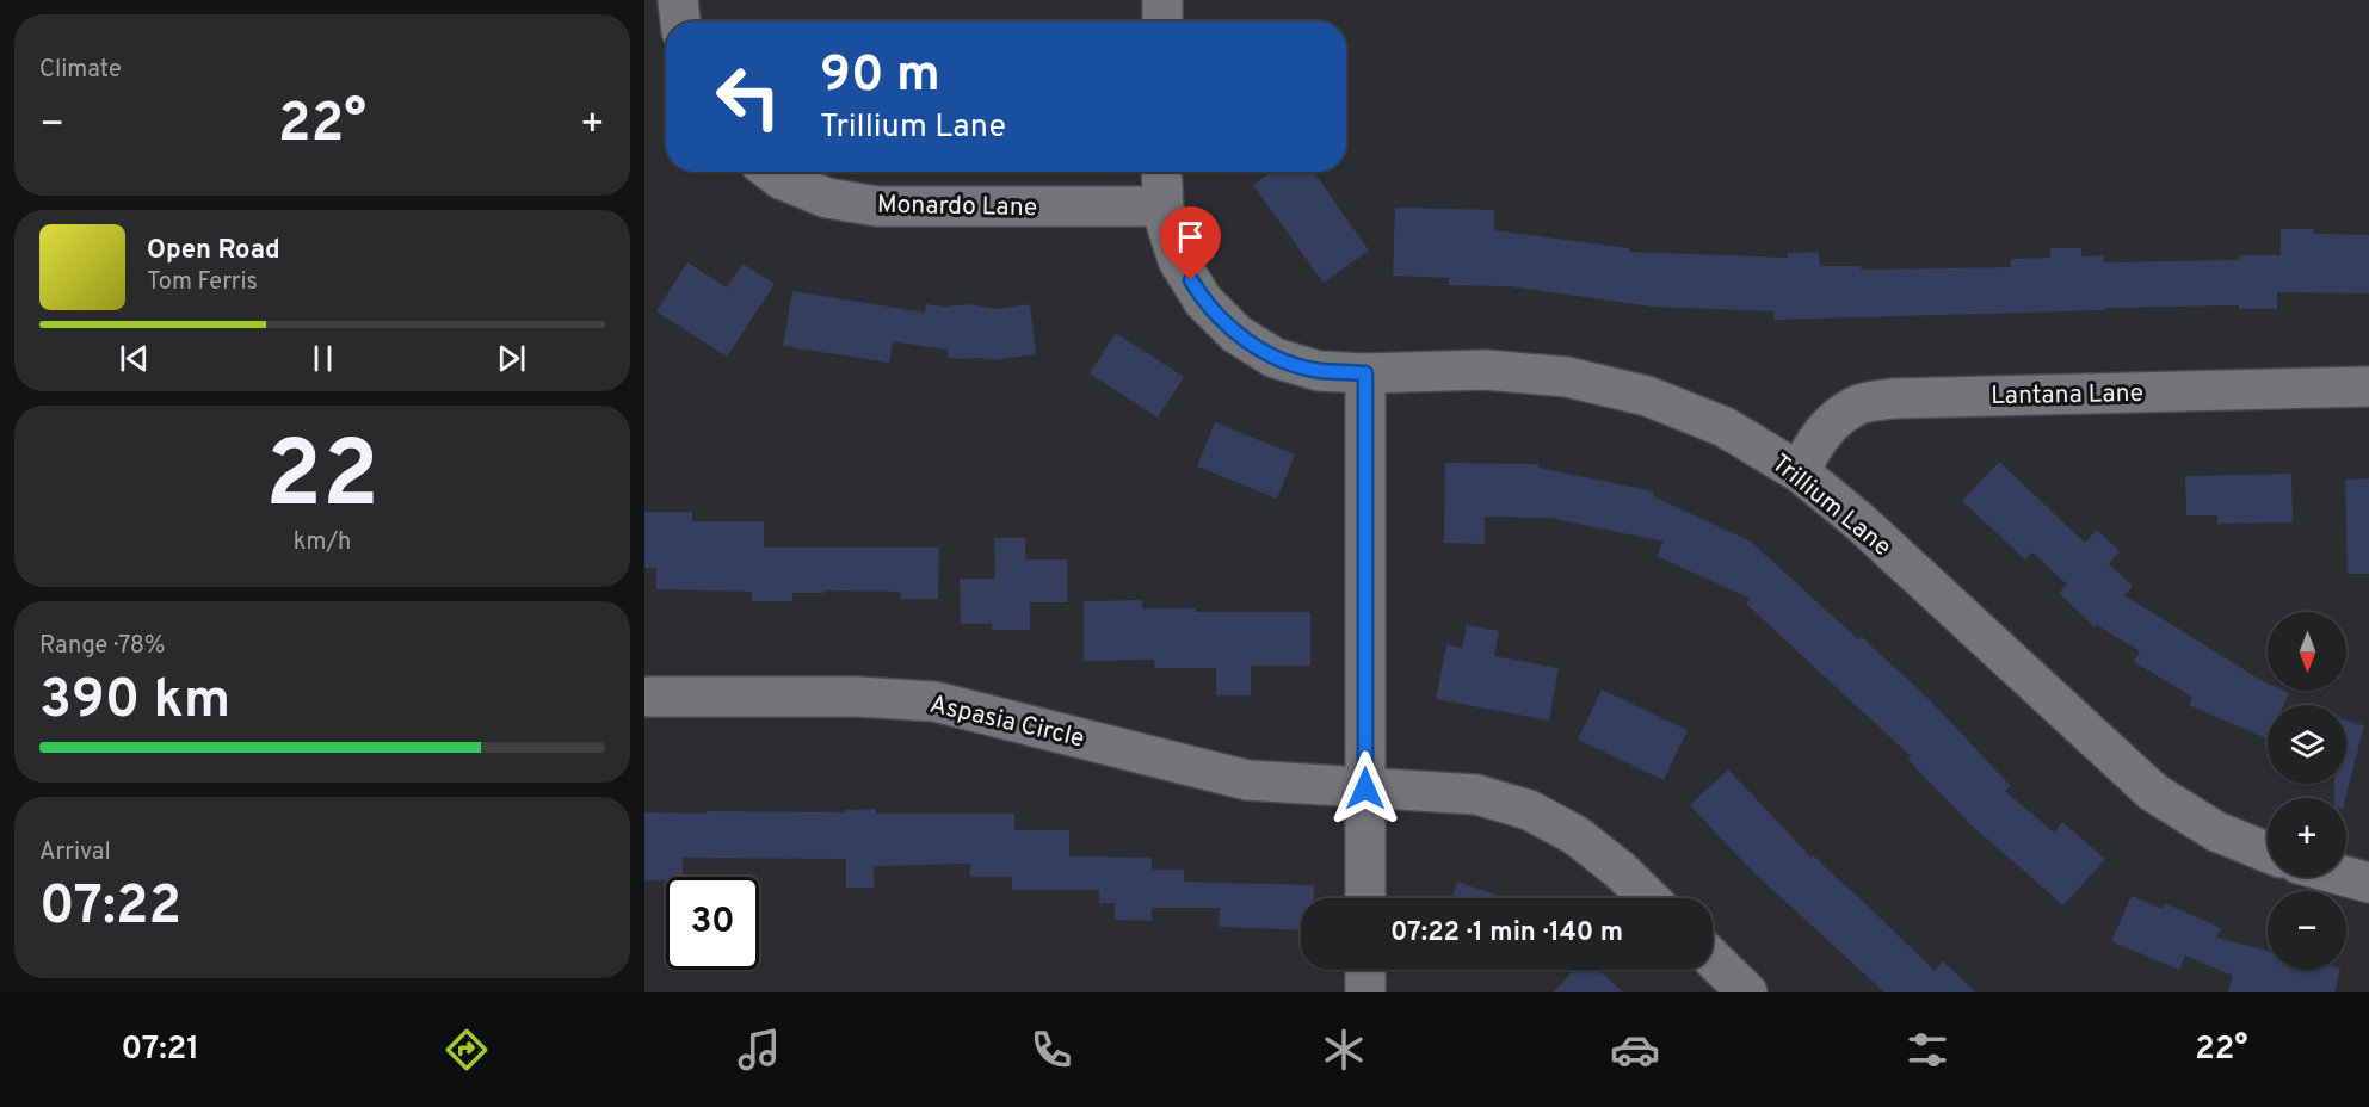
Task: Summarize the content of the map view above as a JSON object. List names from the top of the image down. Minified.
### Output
{"streets":{"street":["Monardo Lane","Lantana Lane","Trillium Lane","Aspasia Circle"]},"crossings":[["Monardo Lane","Trillium Lane"],["Lantana Lane","Trillium Lane"]],"north":"bottom","page":{"tile":["Climate",["22","km/h"],["Range · 78%","390 km"],["Arrival","07:22"]],"turn":["90 m","Trillium Lane"],"heat":["−","22°","+"],"song":["Open Road","Tom Ferris"],"map_buttons":["+","−"],"limit":"30","trip":"07:22 · 1 min · 140 m","tabs":["07:21","22°"]}}
